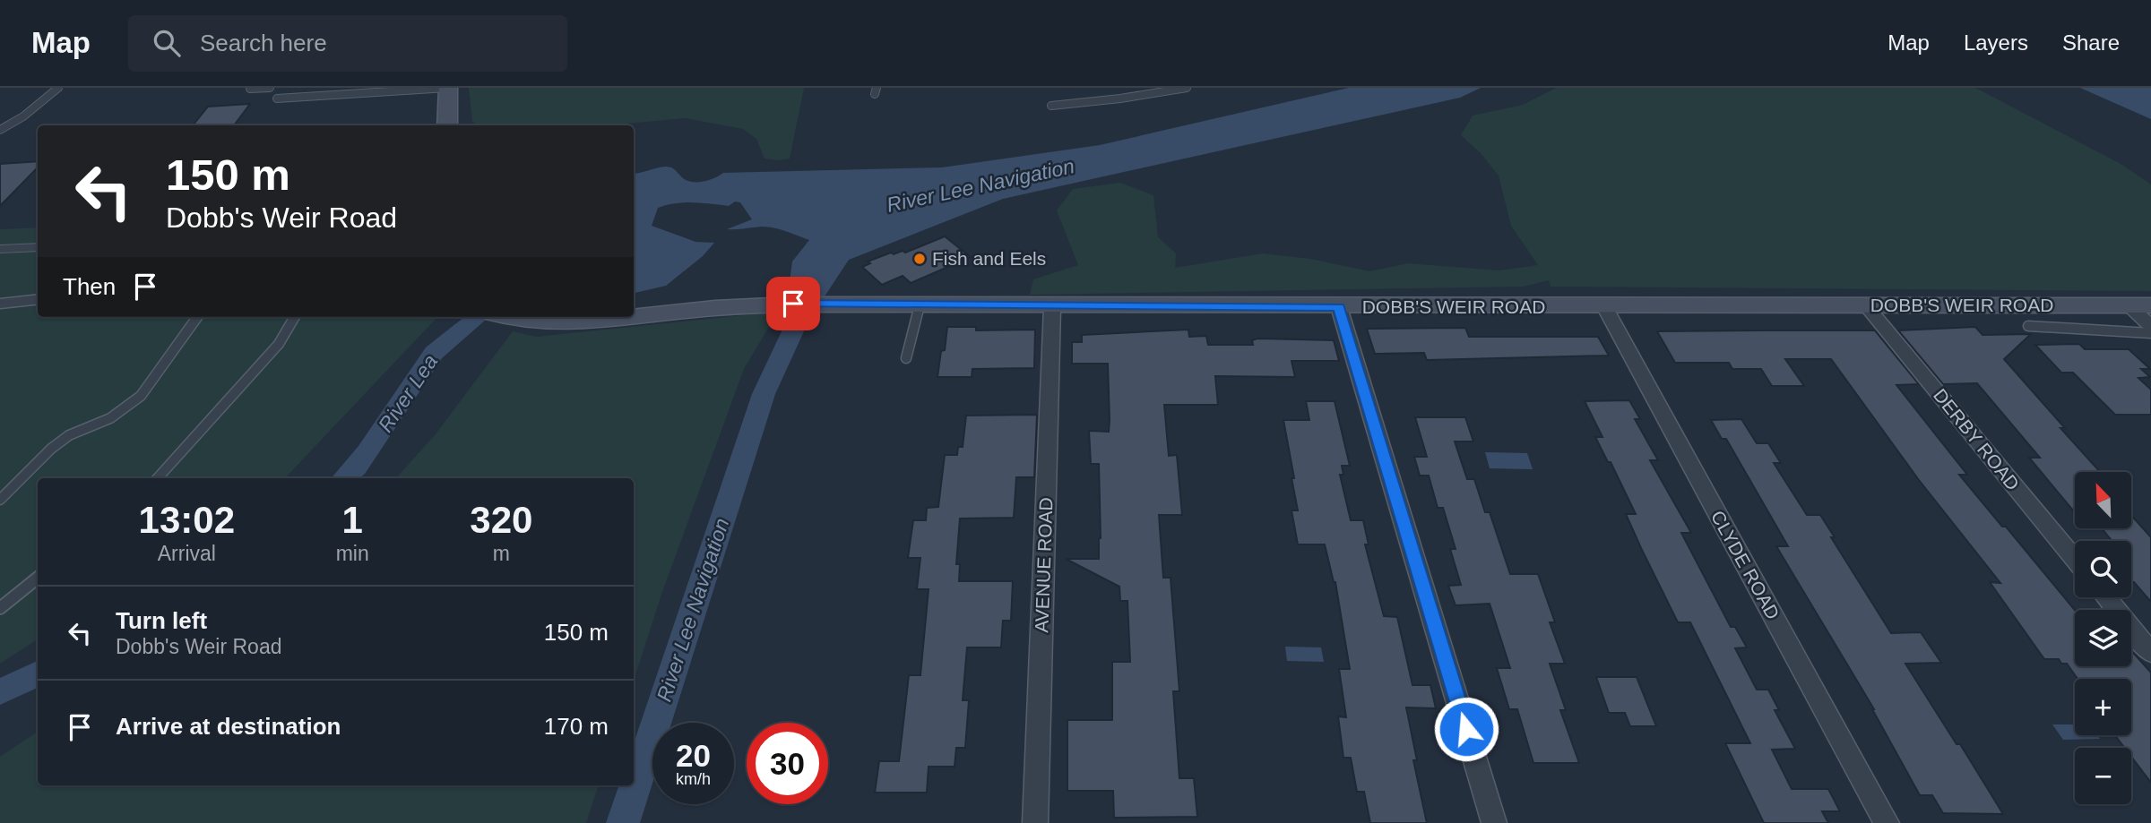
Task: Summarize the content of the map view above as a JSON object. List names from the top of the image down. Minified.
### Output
{"streets":{"street":["DOBB'S WEIR ROAD","DERBY ROAD","AVENUE ROAD","CLYDE ROAD"]},"crossings":[["DOBB'S WEIR ROAD","DERBY ROAD"],["DOBB'S WEIR ROAD","AVENUE ROAD"],["DOBB'S WEIR ROAD","CLYDE ROAD"]],"water":["River Lee Navigation","River Lea"],"places":["Fish and Eels"],"north":"top left","page":{"header":"Map","search":"Search here","nav":["Map","Layers","Share"],"turn":["150 m","Dobb's Weir Road"],"then":"Then","map_buttons":["+","−"],"eta":["13:02","Arrival","1","min","320","m"],"list":[{"name":"Turn left","note":"Dobb's Weir Road","value":"150 m"},{"name":"Arrive at destination","value":"170 m"}],"speed":"20 km/h","limit":"30"}}
